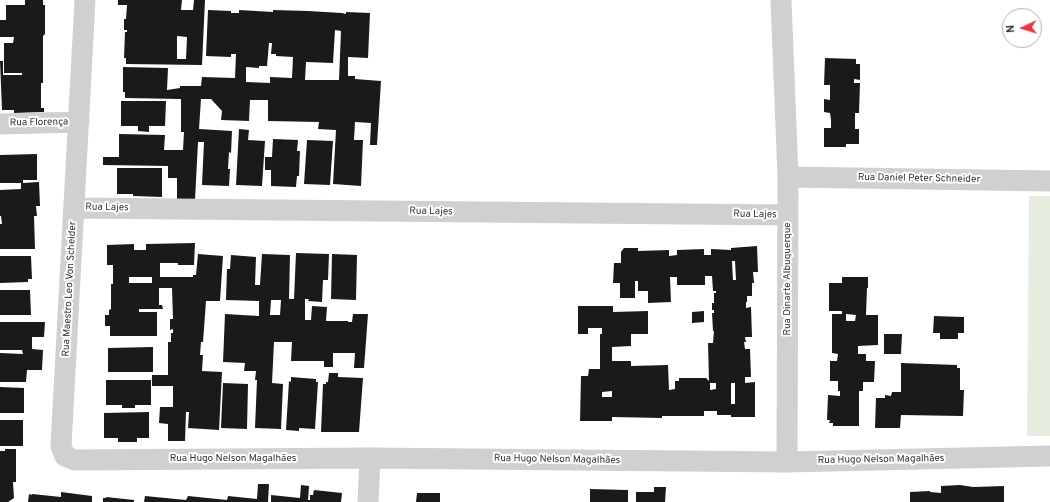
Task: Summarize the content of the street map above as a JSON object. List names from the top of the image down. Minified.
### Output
{"streets":{"street":["Rua Florença","Rua Daniel Peter Schneider","Rua Lajes","Rua Dinarte Albuquerque","Rua Maestro Leo Von Scheider","Rua Hugo Nelson Magalhães"]},"crossings":[["Rua Florença","Rua Maestro Leo Von Scheider"],["Rua Daniel Peter Schneider","Rua Dinarte Albuquerque"],["Rua Lajes","Rua Dinarte Albuquerque"],["Rua Lajes","Rua Maestro Leo Von Scheider"],["Rua Dinarte Albuquerque","Rua Hugo Nelson Magalhães"],["Rua Maestro Leo Von Scheider","Rua Hugo Nelson Magalhães"]],"north":"left"}
